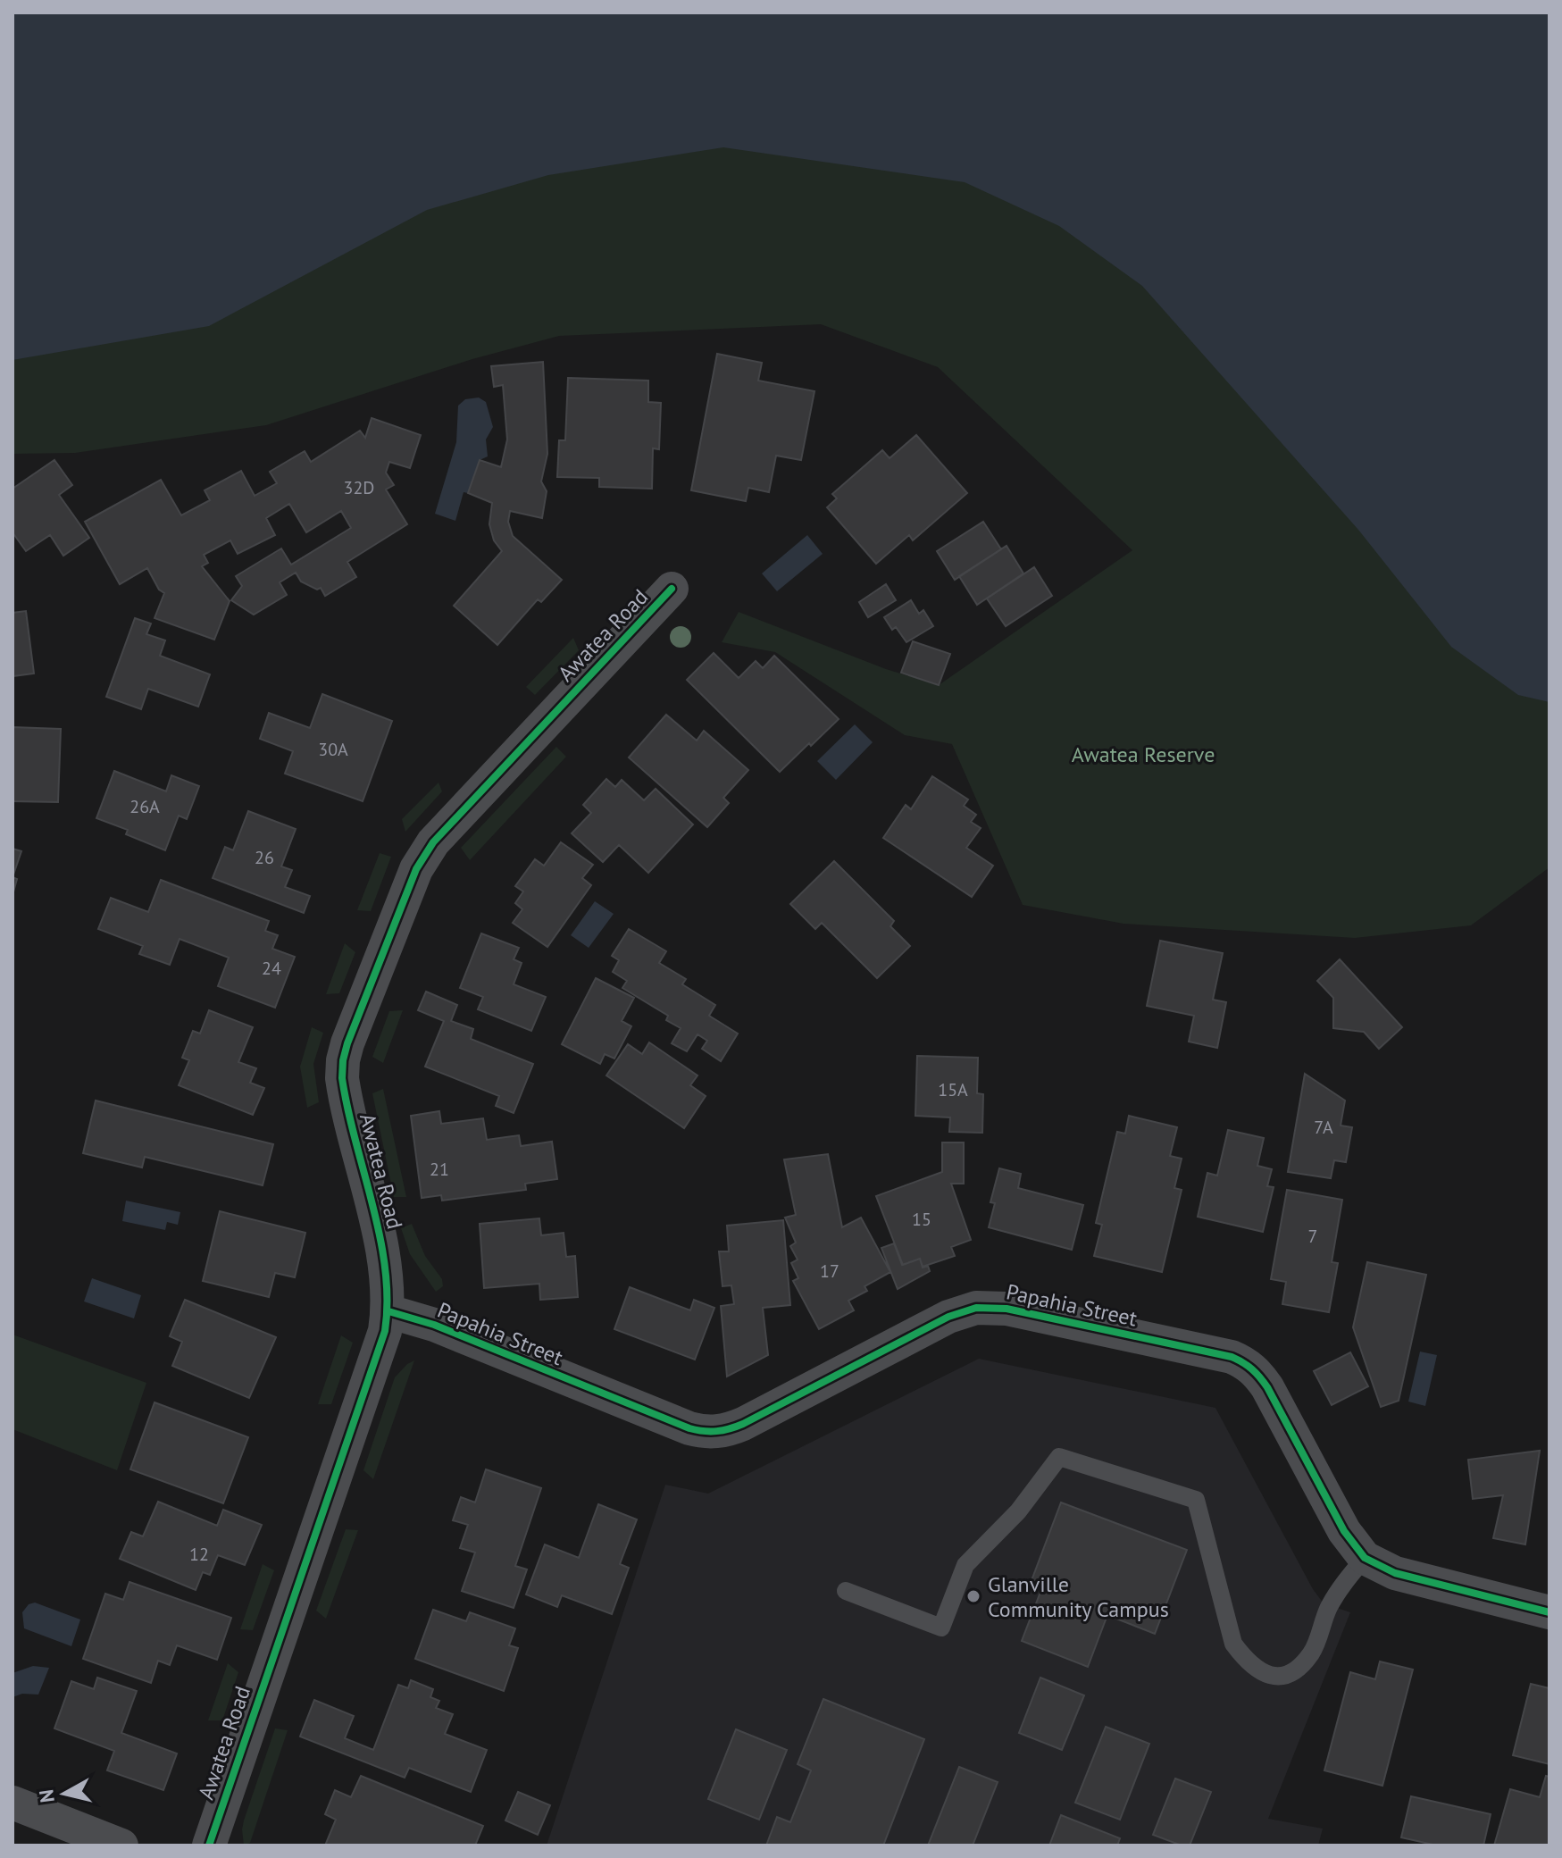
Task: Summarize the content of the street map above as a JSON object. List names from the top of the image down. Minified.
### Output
{"streets":{"street":["Awatea Road","Papahia Street"]},"crossings":[["Awatea Road","Papahia Street"]],"parks":["Awatea Reserve"],"places":["Glanville Community Campus"],"house_numbers":["32D","30A","26A","26","24","15A","7A","21","15","7","17","12"],"north":"left"}
